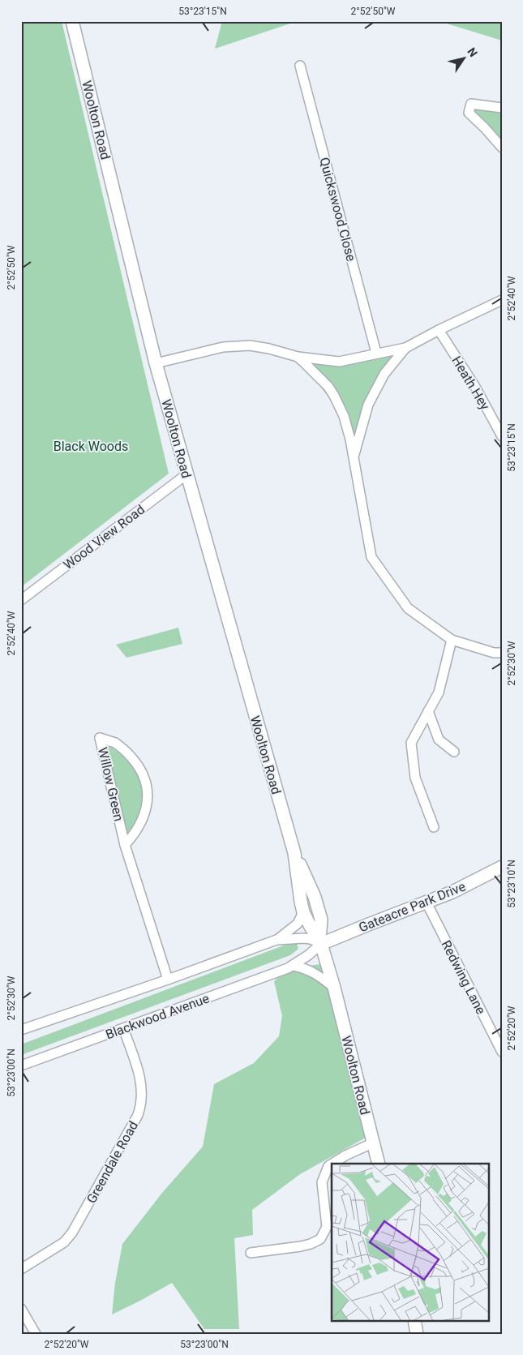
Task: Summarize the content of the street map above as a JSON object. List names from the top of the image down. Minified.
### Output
{"streets":{"street":["Woolton Road","Quickswood Close","Heath Hey","Wood View Road","Willow Green","Gateacre Park Drive","Redwing Lane","Blackwood Avenue","Greendale Road"]},"crossings":[["Woolton Road","Wood View Road"],["Woolton Road","Gateacre Park Drive"],["Woolton Road","Blackwood Avenue"],["Gateacre Park Drive","Redwing Lane"],["Gateacre Park Drive","Blackwood Avenue"],["Blackwood Avenue","Greendale Road"]],"parks":["Black Woods"],"north":"top right","coordinates":["53°23'15\"N","2°52'50\"W","2°52'40\"W","2°52'30\"W","53°23'10\"N","2°52'20\"W","53°23'00\"N"]}
